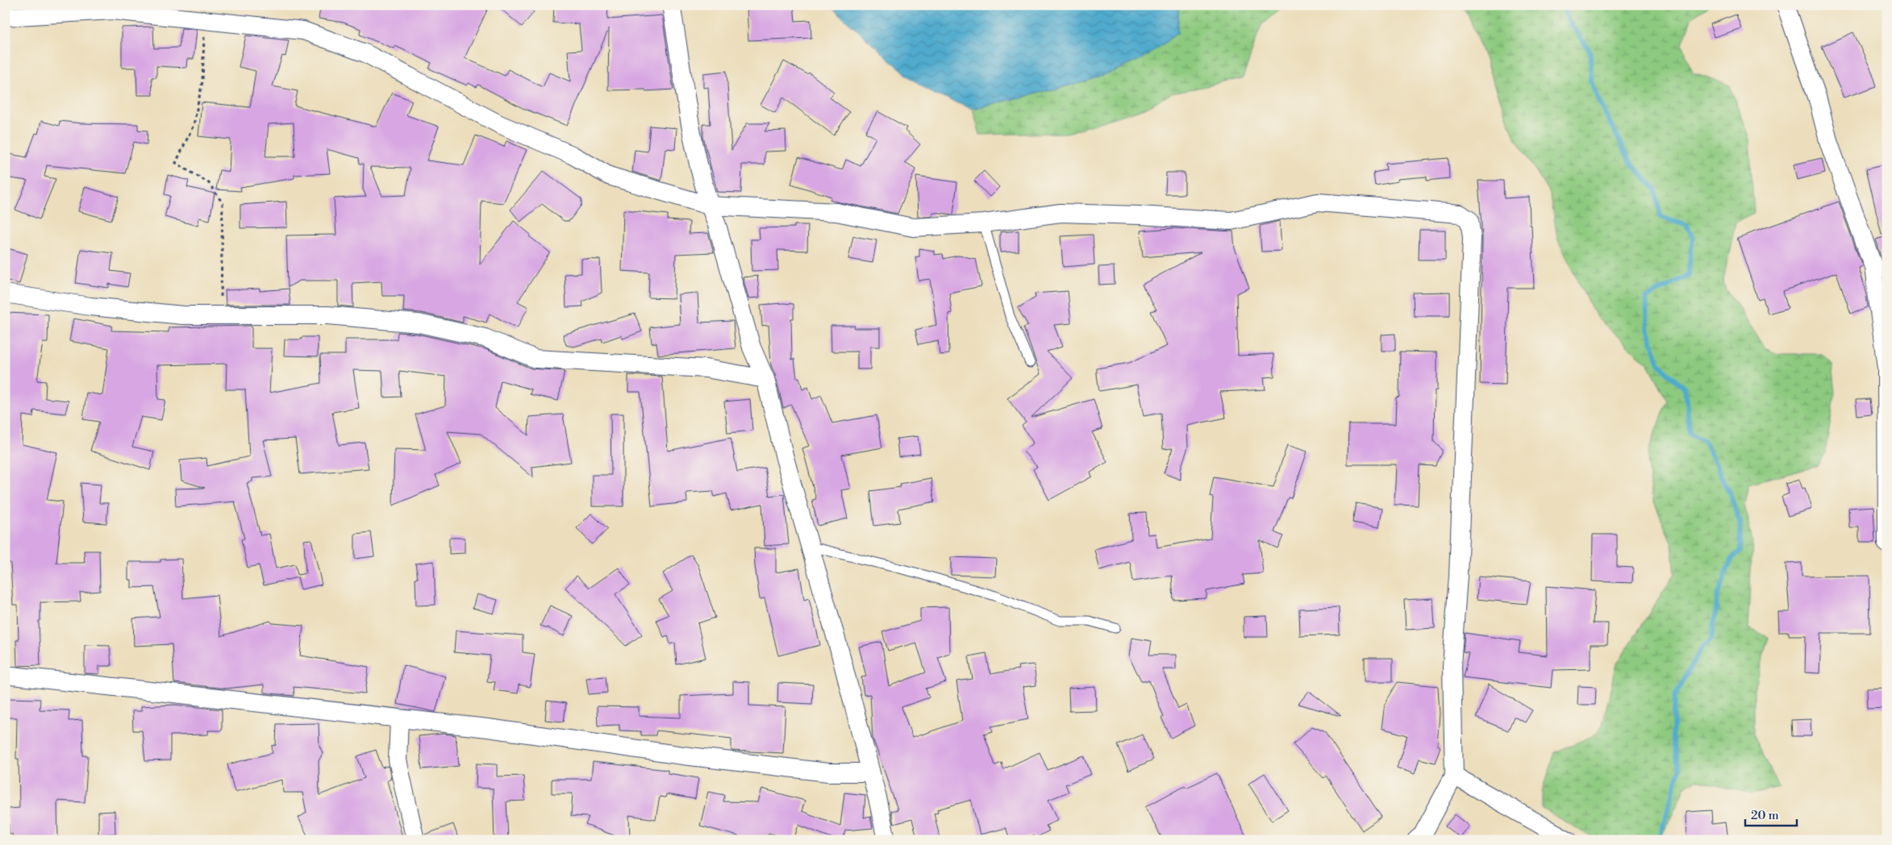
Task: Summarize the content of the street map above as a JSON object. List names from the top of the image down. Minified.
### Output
{"scale_bar":"20 m"}
